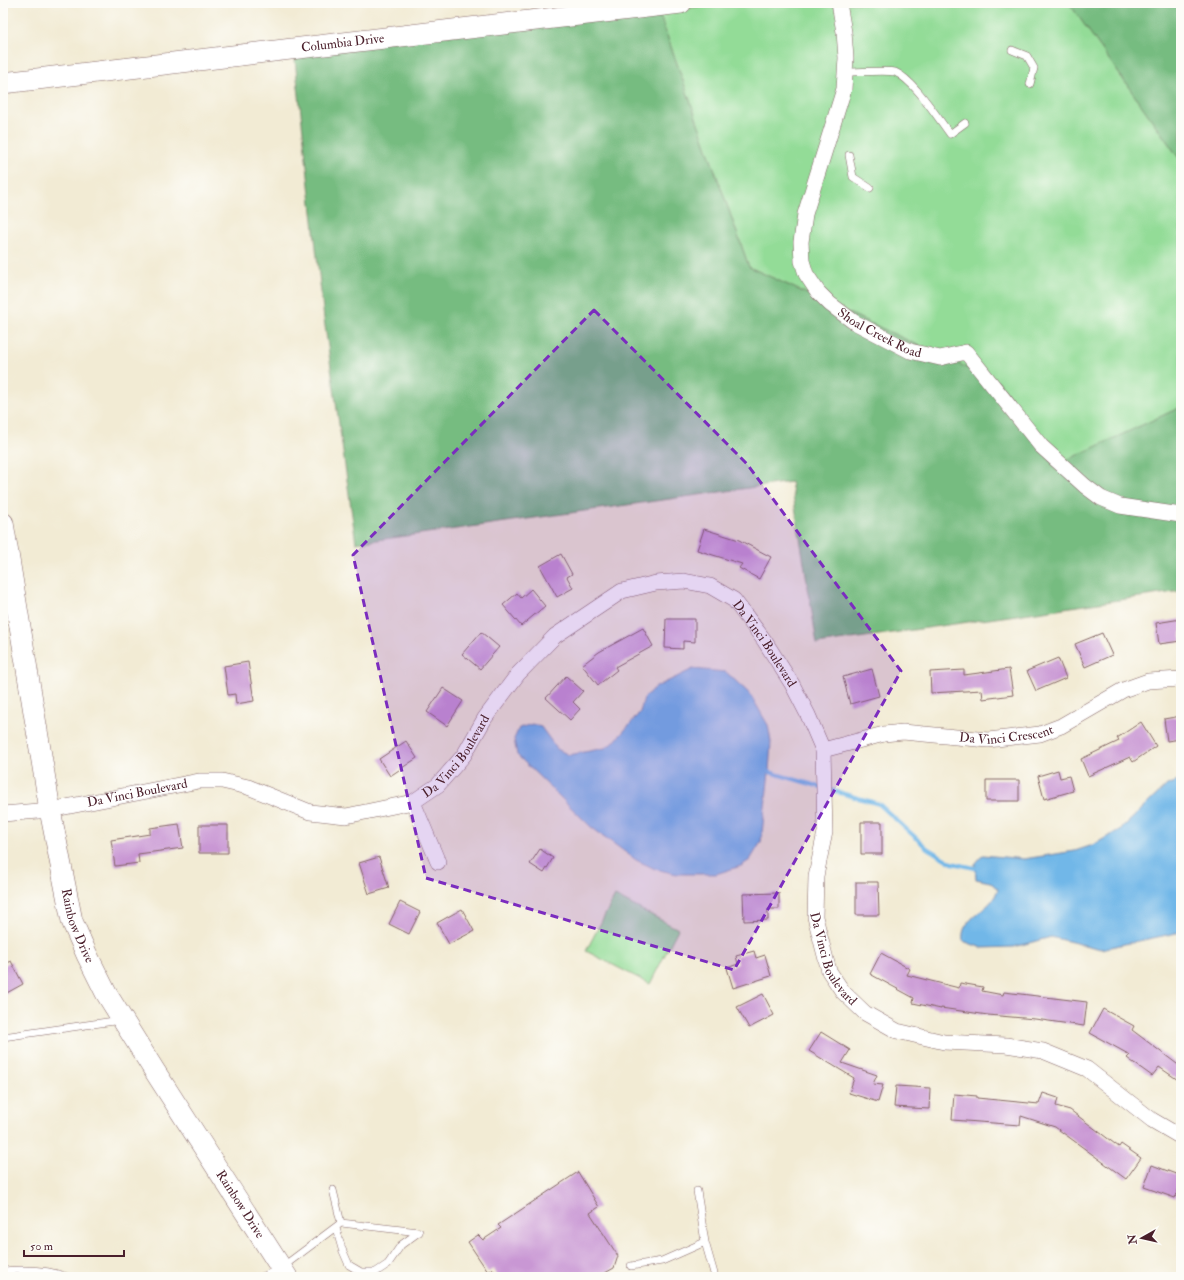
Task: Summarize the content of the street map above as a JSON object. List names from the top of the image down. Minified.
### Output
{"streets":{"street":["Columbia Drive","Shoal Creek Road","Da Vinci Boulevard","Da Vinci Crescent","Rainbow Drive"]},"crossings":[["Da Vinci Boulevard","Da Vinci Crescent"],["Da Vinci Boulevard","Rainbow Drive"]],"scale_bar":"50 m","north":"left"}
